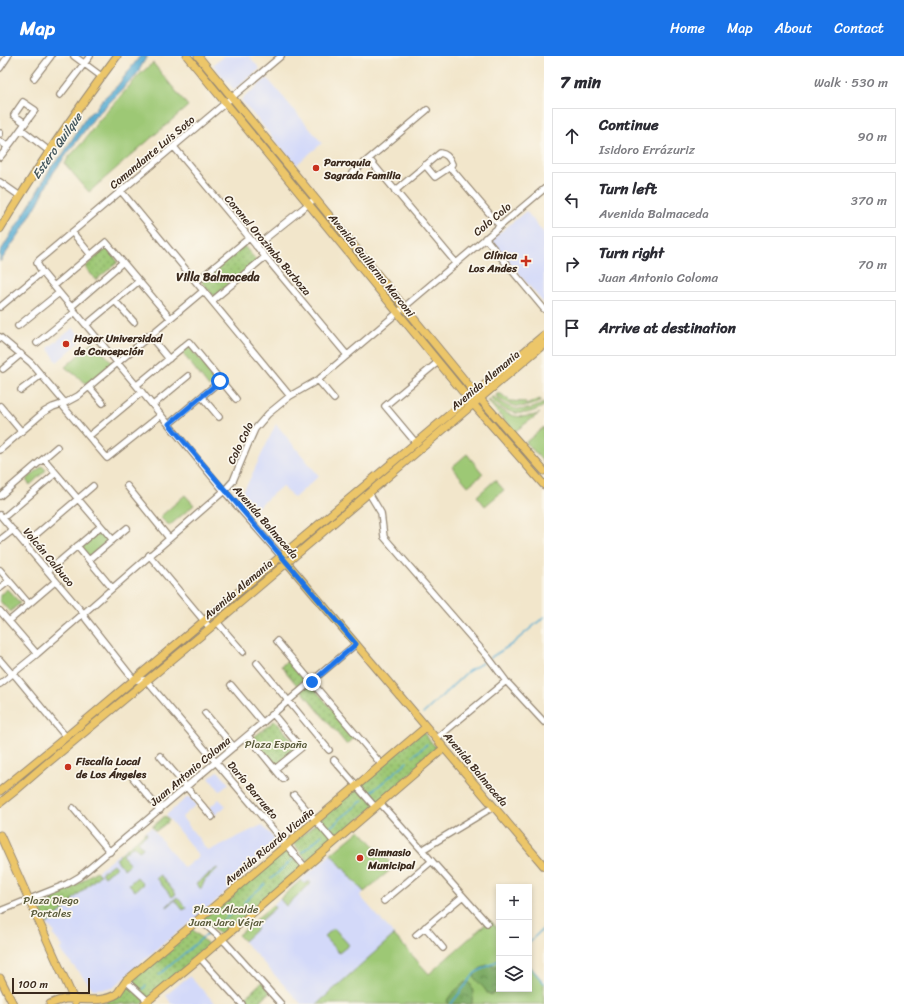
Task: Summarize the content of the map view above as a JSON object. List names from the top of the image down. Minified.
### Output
{"streets":{"main road":["Avenida Guillermo Marconi","Avenida Alemania","Avenida Balmaceda","Avenida Ricardo Vicuña"],"street":["Comandante Luis Soto","Colo Colo","Coronel Orozimbo Barboza","Volcán Calbuco","Juan Antonio Coloma","Darío Barrueto"]},"crossings":[["Comandante Luis Soto","Coronel Orozimbo Barboza"],["Comandante Luis Soto","Avenida Guillermo Marconi"],["Comandante Luis Soto","Avenida Balmaceda"],["Colo Colo","Coronel Orozimbo Barboza"],["Colo Colo","Avenida Guillermo Marconi"],["Colo Colo","Avenida Balmaceda"],["Colo Colo","Volcán Calbuco"],["Avenida Guillermo Marconi","Avenida Alemania"],["Avenida Alemania","Avenida Balmaceda"],["Avenida Alemania","Volcán Calbuco"],["Avenida Alemania","Darío Barrueto"],["Avenida Balmaceda","Juan Antonio Coloma"],["Avenida Balmaceda","Avenida Ricardo Vicuña"],["Juan Antonio Coloma","Darío Barrueto"],["Darío Barrueto","Avenida Ricardo Vicuña"]],"districts":["Villa Balmaceda"],"water":["Estero Quilque"],"parks":["Plaza España","Plaza Diego Portales","Plaza Alcalde Juan Jara Véjar"],"places":{"other":["Parroquia Sagrada Familia","Hogar Universidad de Concepción","Fiscalía Local de Los Ángeles","Gimnasio Municipal"],"health":["Clínica Los Andes"]},"scale_bar":"100 m","page":{"header":"Map","nav":["Home","Map","About","Contact"],"heading":["7 min","Walk · 530 m"],"list":[["Continue","Isidoro Errázuriz","90 m"],["Turn left","Avenida Balmaceda","370 m"],["Turn right","Juan Antonio Coloma","70 m"],"Arrive at destination"],"map_buttons":["+","−"],"scale":"100 m"}}
